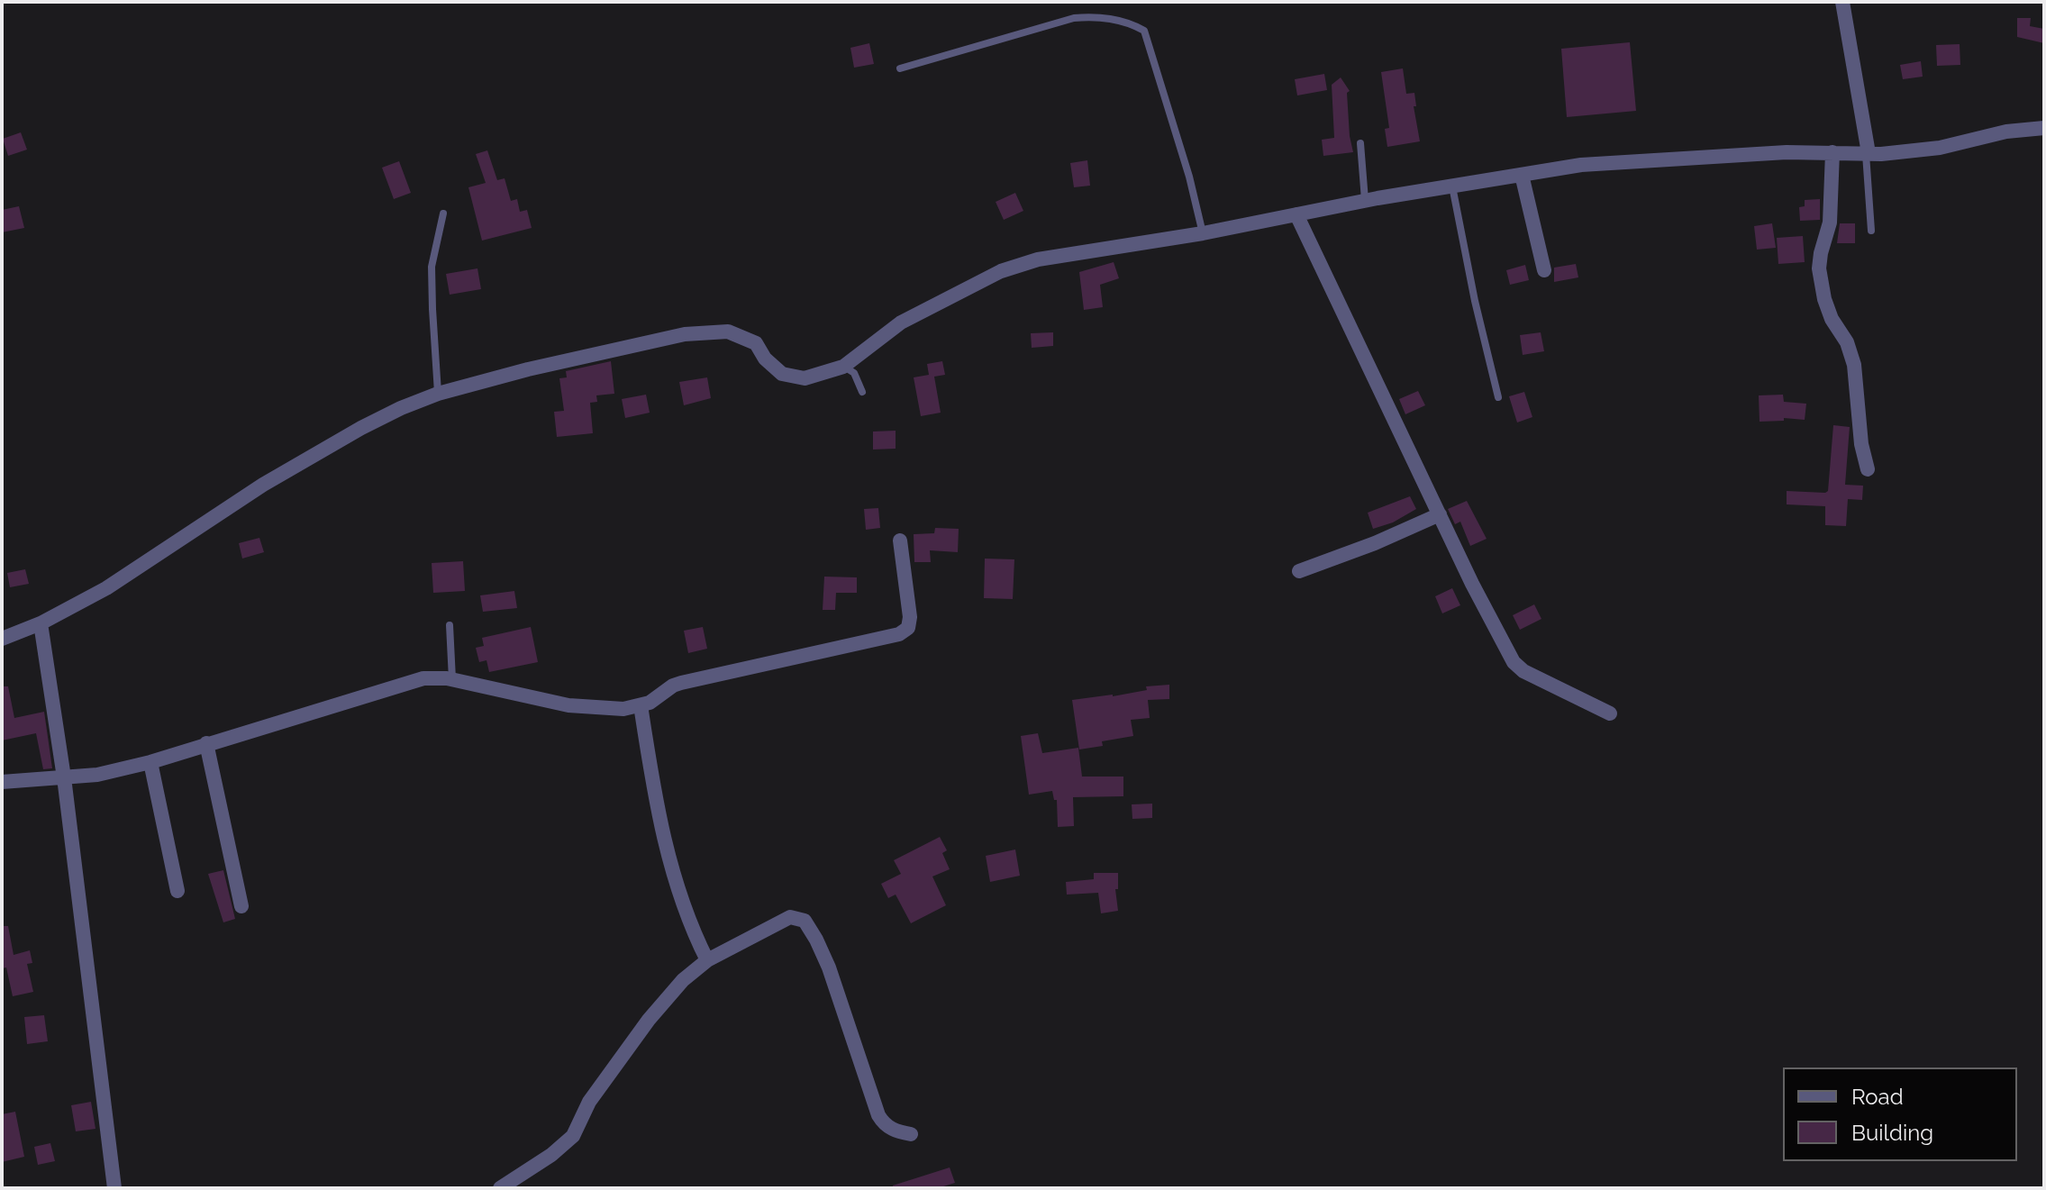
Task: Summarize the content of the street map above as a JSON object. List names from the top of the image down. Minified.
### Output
{"legend":["Road","Building"]}
